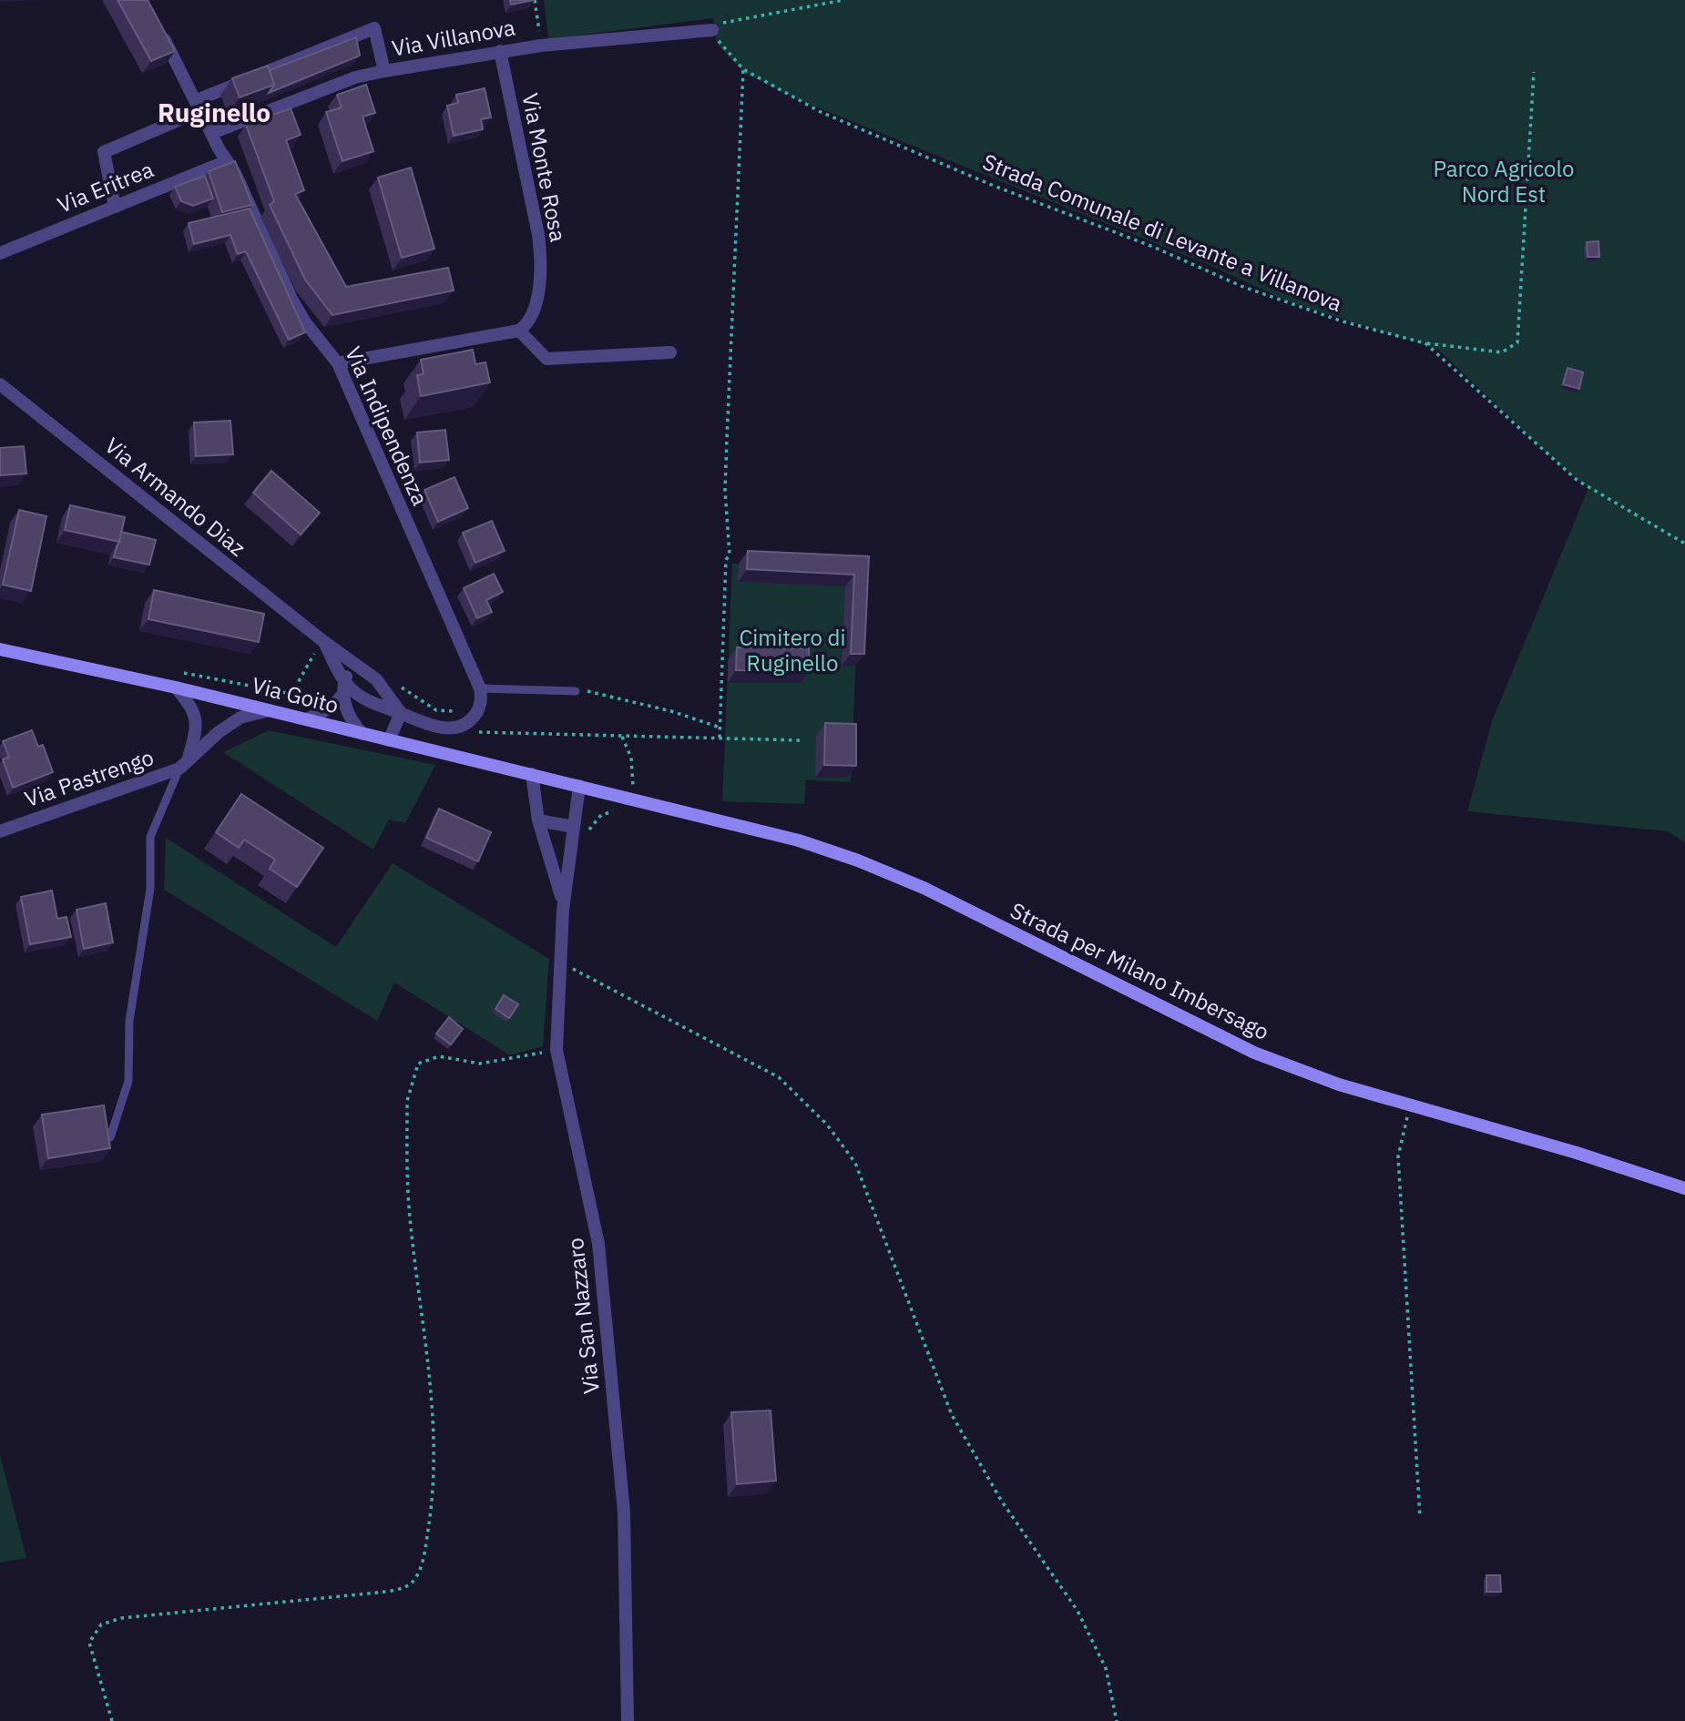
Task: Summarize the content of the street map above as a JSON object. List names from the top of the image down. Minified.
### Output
{"streets":{"street":["Via Villanova","Via Monte Rosa","Via Eritrea","Via Indipendenza","Via Armando Diaz","Via Goito","Via Pastrengo","Strada per Milano Imbersago","Via San Nazzaro"],"path":["Strada Comunale di Levante a Villanova"]},"crossings":[["Via Villanova","Via Monte Rosa"],["Via Villanova","Strada Comunale di Levante a Villanova"],["Via Villanova","Via Indipendenza"],["Via Eritrea","Via Indipendenza"],["Via Armando Diaz","Via Goito"],["Via Goito","Via Pastrengo"],["Via Goito","Strada per Milano Imbersago"],["Via Goito","Via San Nazzaro"],["Strada per Milano Imbersago","Via San Nazzaro"]],"districts":["Ruginello"],"parks":["Parco Agricolo Nord Est","Cimitero di Ruginello"]}
